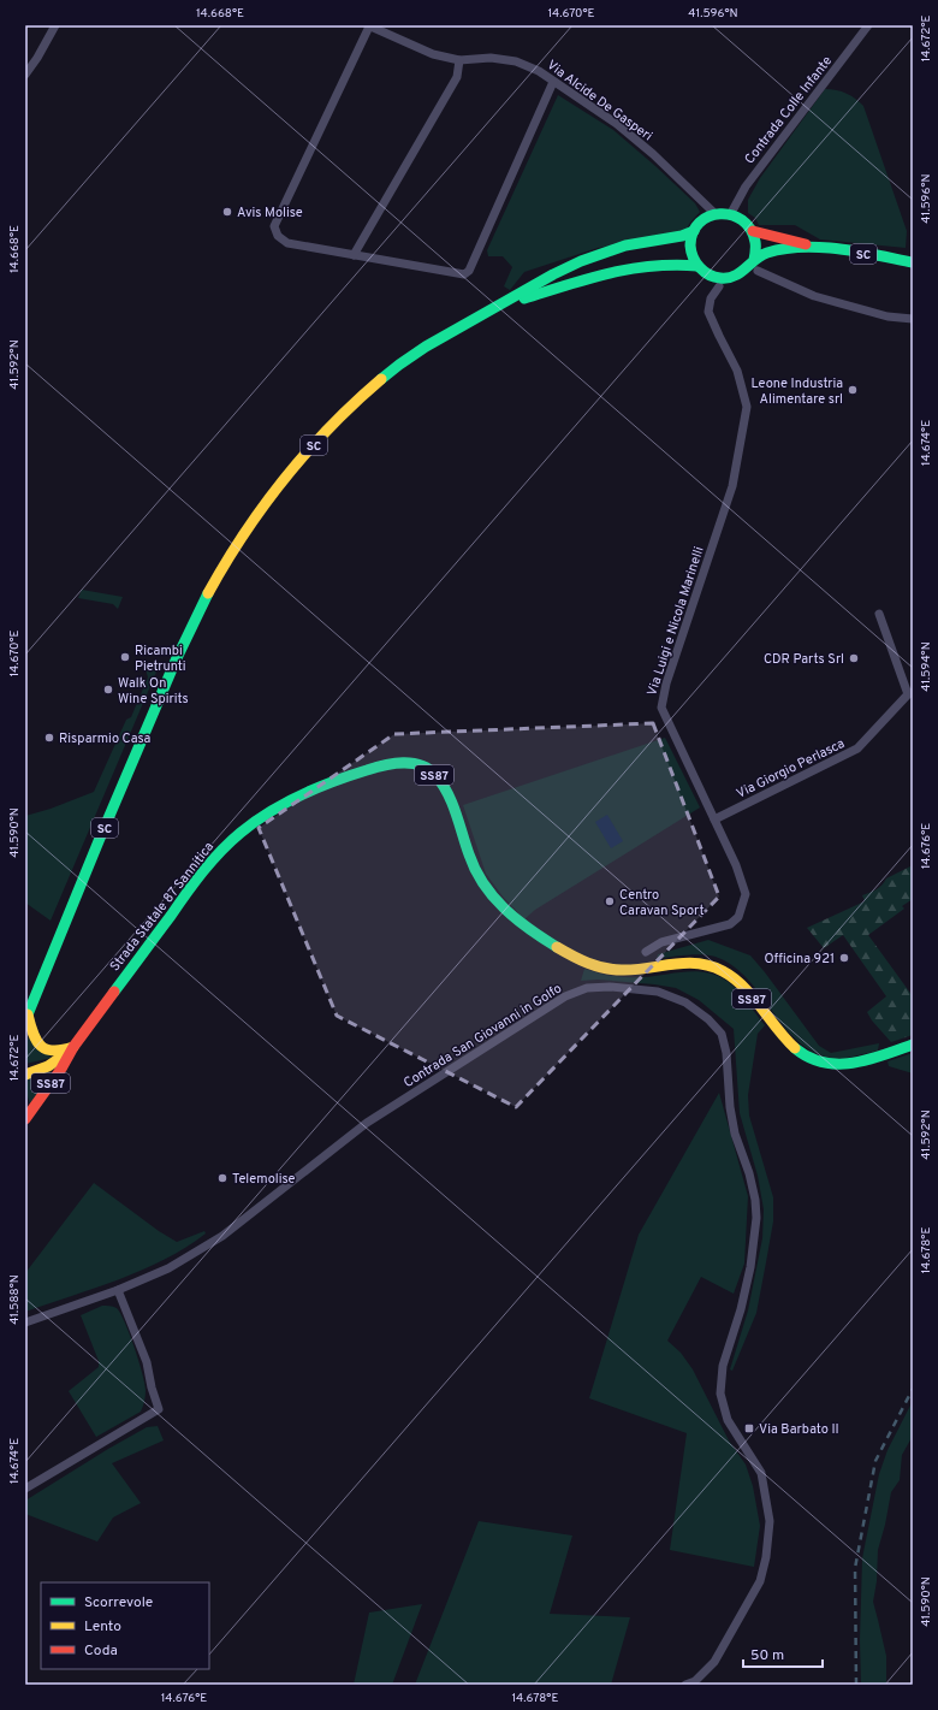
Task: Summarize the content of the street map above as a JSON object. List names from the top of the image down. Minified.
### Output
{"streets":{"main road":["SC","SS87","Strada Statale 87 Sannitica"],"street":["Via Alcide De Gasperi","Contrada Colle Infante","Via Luigi e Nicola Marinelli","Via Giorgio Perlasca","Contrada San Giovanni in Golfo"]},"crossings":[["Via Alcide De Gasperi","Contrada Colle Infante"],["Via Alcide De Gasperi","SC"],["Contrada Colle Infante","SC"],["Via Luigi e Nicola Marinelli","Via Giorgio Perlasca"]],"places":{"other":["Avis Molise","Leone Industria Alimentare srl","Ricambi Pietrunti","CDR Parts Srl","Walk On Wine Spirits","Risparmio Casa","Centro Caravan Sport","Officina 921","Telemolise"],"transit":["Via Barbato II"]},"legend":["Scorrevole","Lento","Coda"],"scale_bar":"50 m","coordinates":["14.668°E","14.670°E","41.596°N","14.672°E","41.592°N","14.674°E","41.594°N","41.590°N","14.676°E","14.678°E","41.588°N"]}
